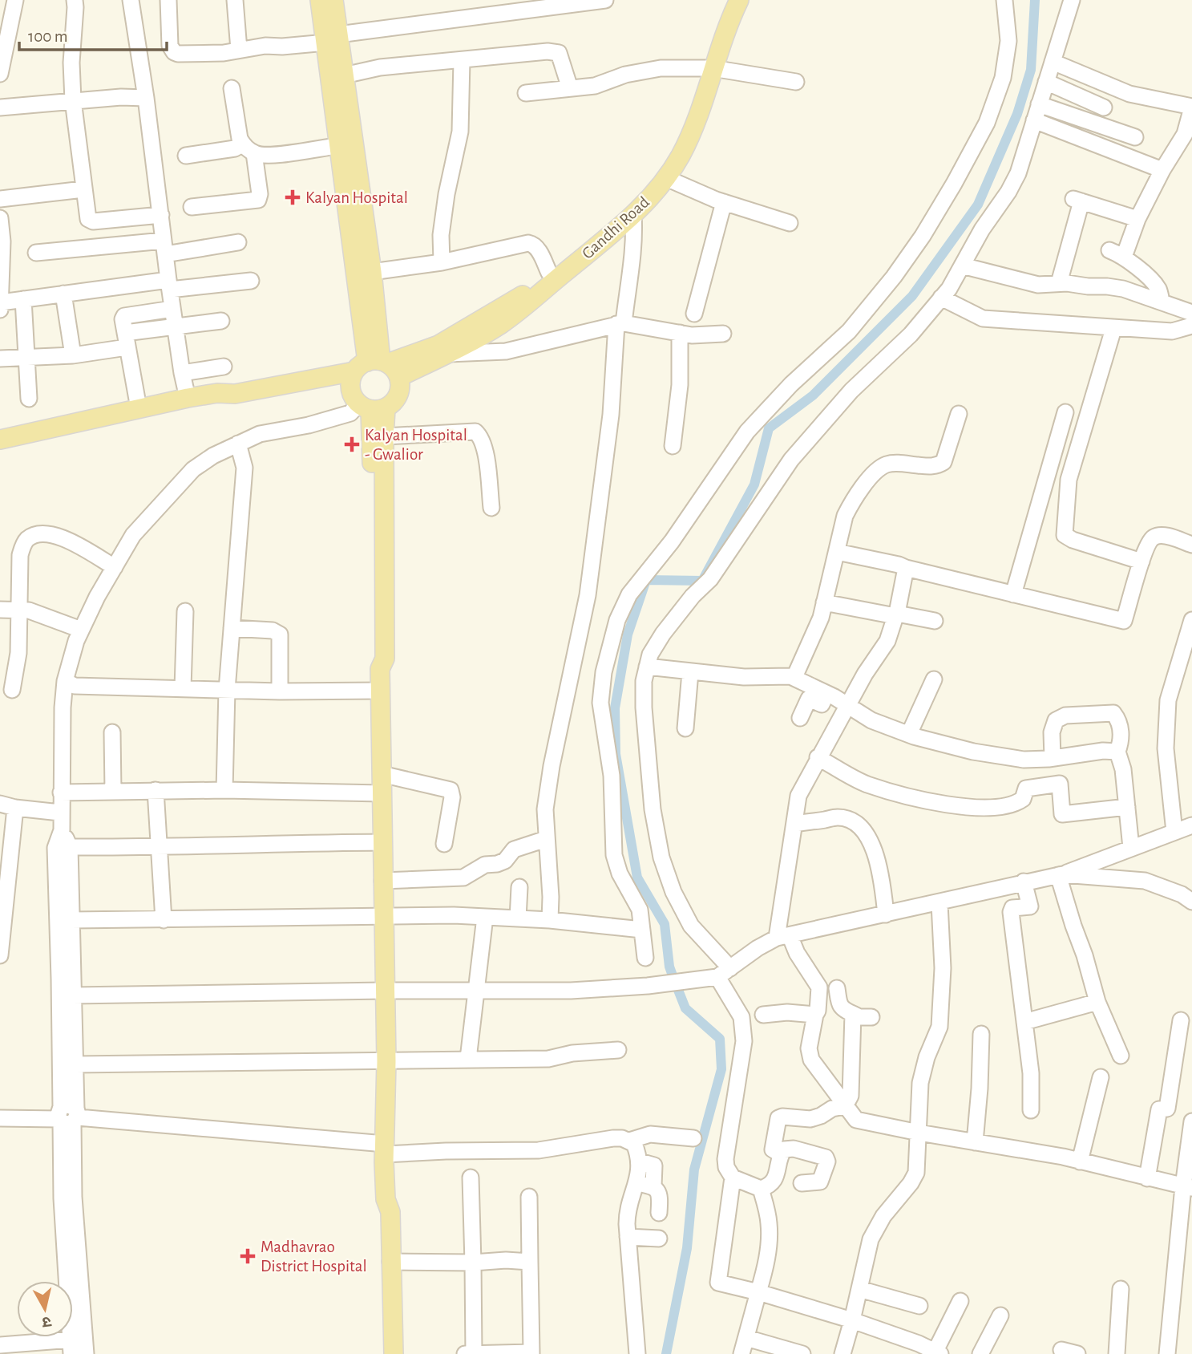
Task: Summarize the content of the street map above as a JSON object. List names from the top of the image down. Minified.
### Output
{"streets":{"main road":["Gandhi Road"]},"places":{"health":["Kalyan Hospital","Kalyan Hospital - Gwalior","Madhavrao District Hospital"]},"scale_bar":"100 m","north":"bottom"}
